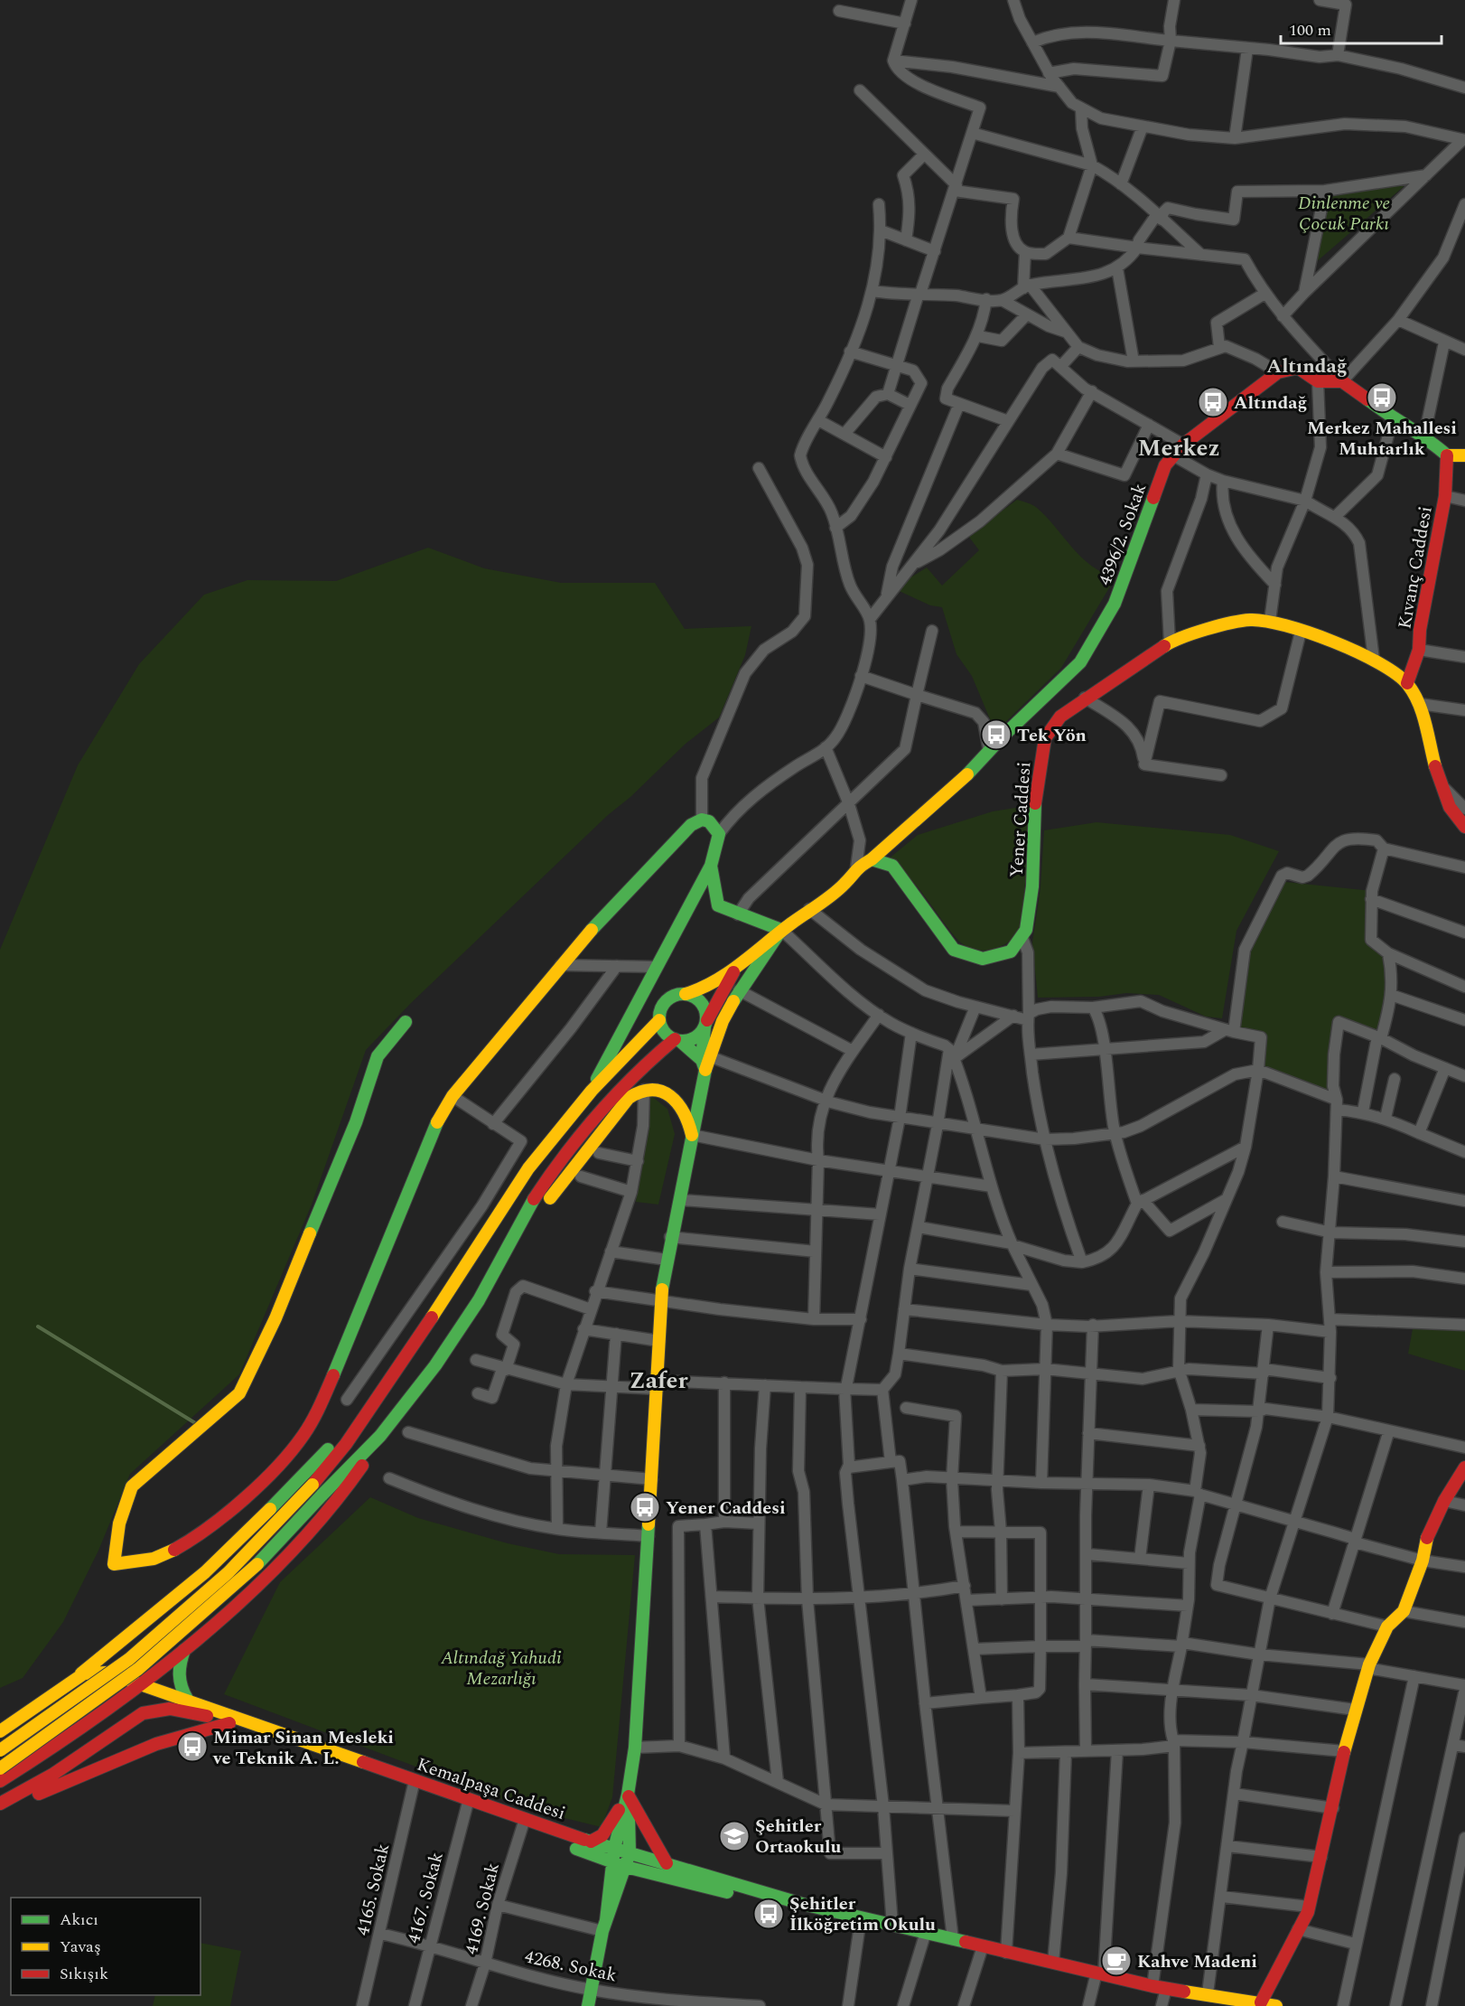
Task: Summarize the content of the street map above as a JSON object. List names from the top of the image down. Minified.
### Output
{"streets":{"main road":["4396/2. Sokak","Kıvanç Caddesi","Yener Caddesi","Kemalpaşa Caddesi"],"street":["4165. Sokak","4167. Sokak","4169. Sokak","4268. Sokak"]},"crossings":[["Kıvanç Caddesi","Yener Caddesi"],["Kemalpaşa Caddesi","4165. Sokak"],["Kemalpaşa Caddesi","4167. Sokak"],["Kemalpaşa Caddesi","4169. Sokak"],["4165. Sokak","4268. Sokak"],["4167. Sokak","4268. Sokak"],["4169. Sokak","4268. Sokak"]],"districts":["Altındağ","Merkez","Zafer"],"parks":["Dinlenme ve Çocuk Parkı","Altındağ Yahudi Mezarlığı"],"places":{"bus stop":["Merkez Mahallesi Muhtarlık","Altındağ","Tek Yön","Yener Caddesi","Mimar Sinan Mesleki ve Teknik A. L.","Şehitler İlköğretim Okulu"],"school or university":["Şehitler Ortaokulu"],"cafe":["Kahve Madeni"]},"legend":["Akıcı","Yavaş","Sıkışık"],"scale_bar":"100 m"}
